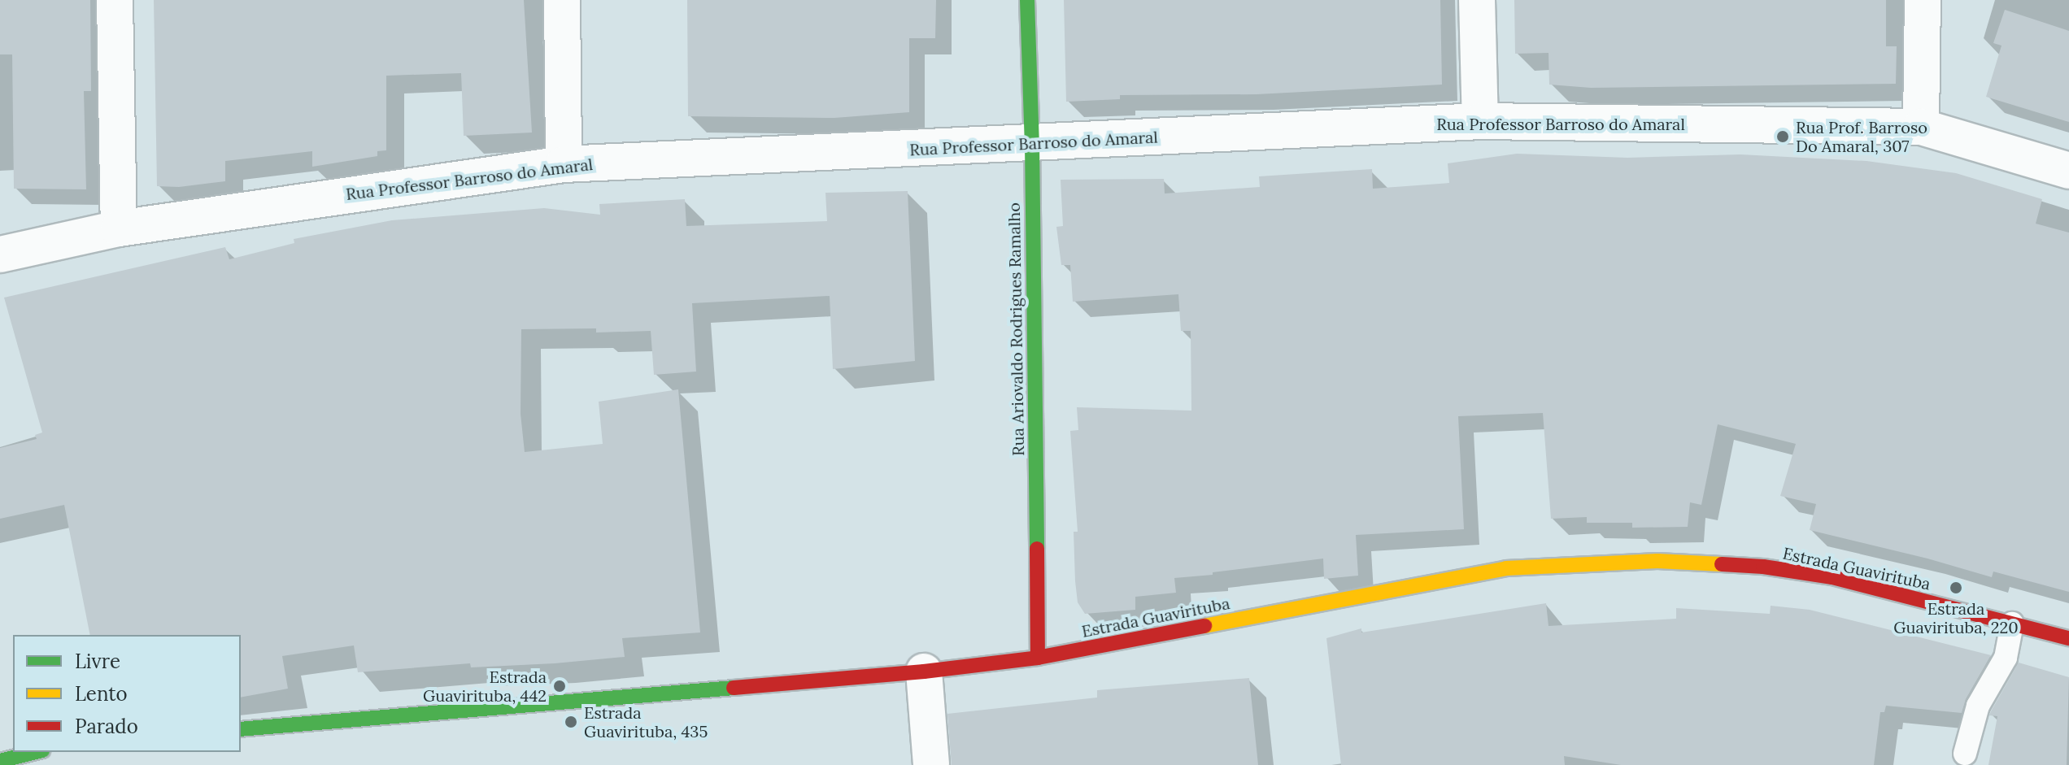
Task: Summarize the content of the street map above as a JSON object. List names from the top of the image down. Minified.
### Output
{"streets":{"street":["Rua Professor Barroso do Amaral","Rua Ariovaldo Rodrigues Ramalho","Estrada Guavirituba"]},"crossings":[["Rua Professor Barroso do Amaral","Rua Ariovaldo Rodrigues Ramalho"],["Rua Ariovaldo Rodrigues Ramalho","Estrada Guavirituba"]],"places":["Rua Prof. Barroso Do Amaral, 307","Estrada Guavirituba, 220","Estrada Guavirituba, 442","Estrada Guavirituba, 435"],"legend":["Livre","Lento","Parado"]}
